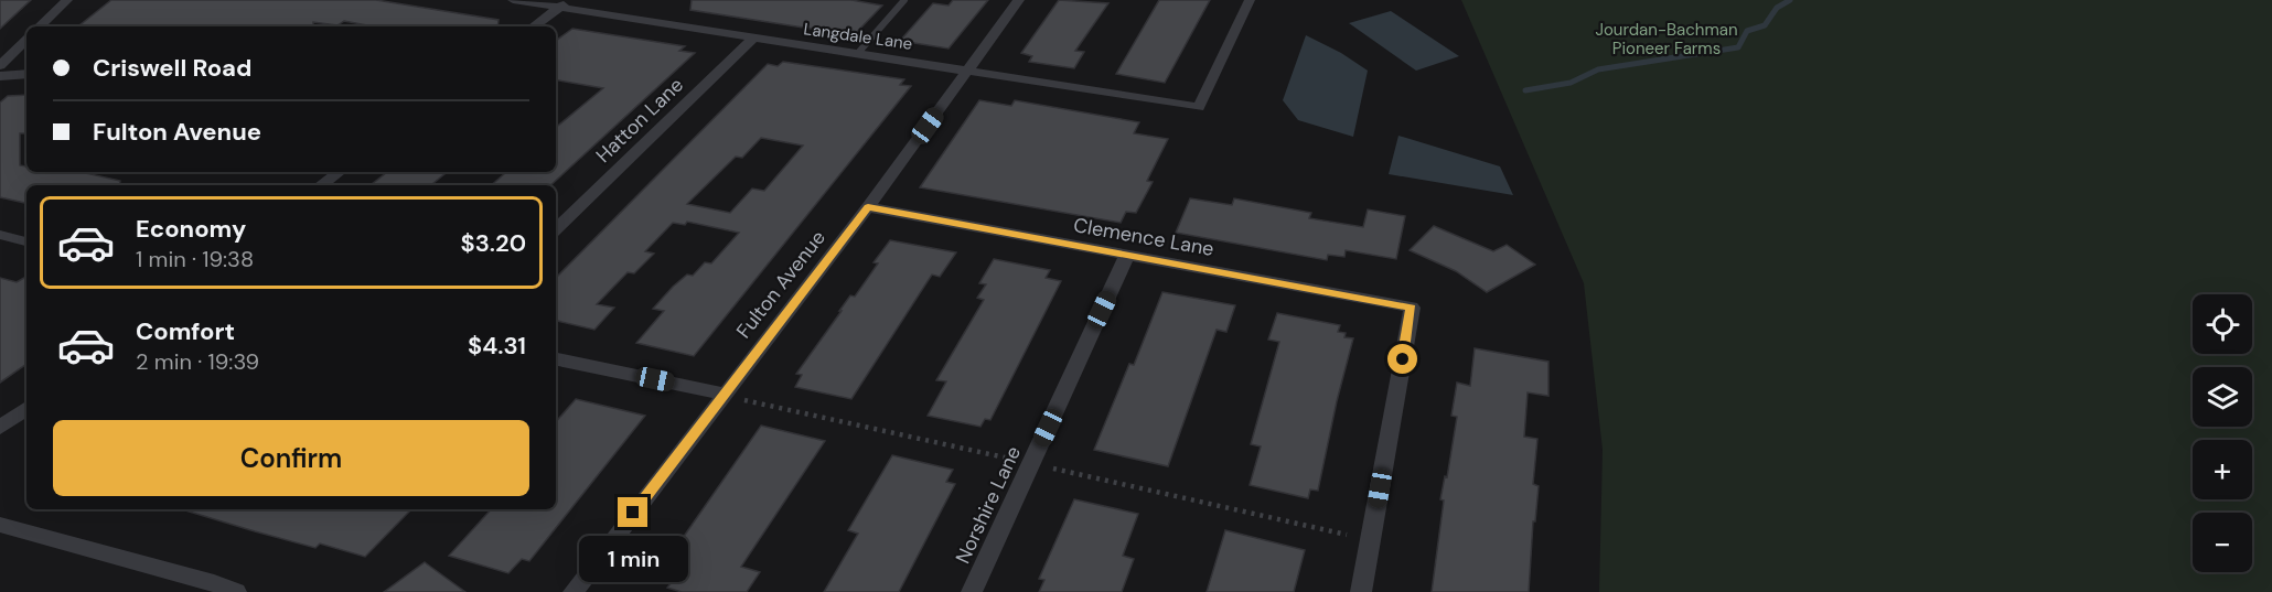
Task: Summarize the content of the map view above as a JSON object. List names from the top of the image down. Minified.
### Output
{"streets":{"street":["Langdale Lane","Hatton Lane","Clemence Lane","Fulton Avenue","Norshire Lane"]},"crossings":[["Langdale Lane","Hatton Lane"],["Langdale Lane","Fulton Avenue"],["Clemence Lane","Fulton Avenue"],["Clemence Lane","Norshire Lane"]],"parks":["Jourdan-Bachman Pioneer Farms"],"page":{"banner":["Criswell Road","Fulton Avenue"],"list":[{"name":"Economy","note":"1 min · 19:38","value":"$3.20"},{"name":"Comfort","note":"2 min · 19:39","value":"$4.31"}],"map_buttons":["+","−"],"buttons":"Confirm","bubble":"1 min"}}
